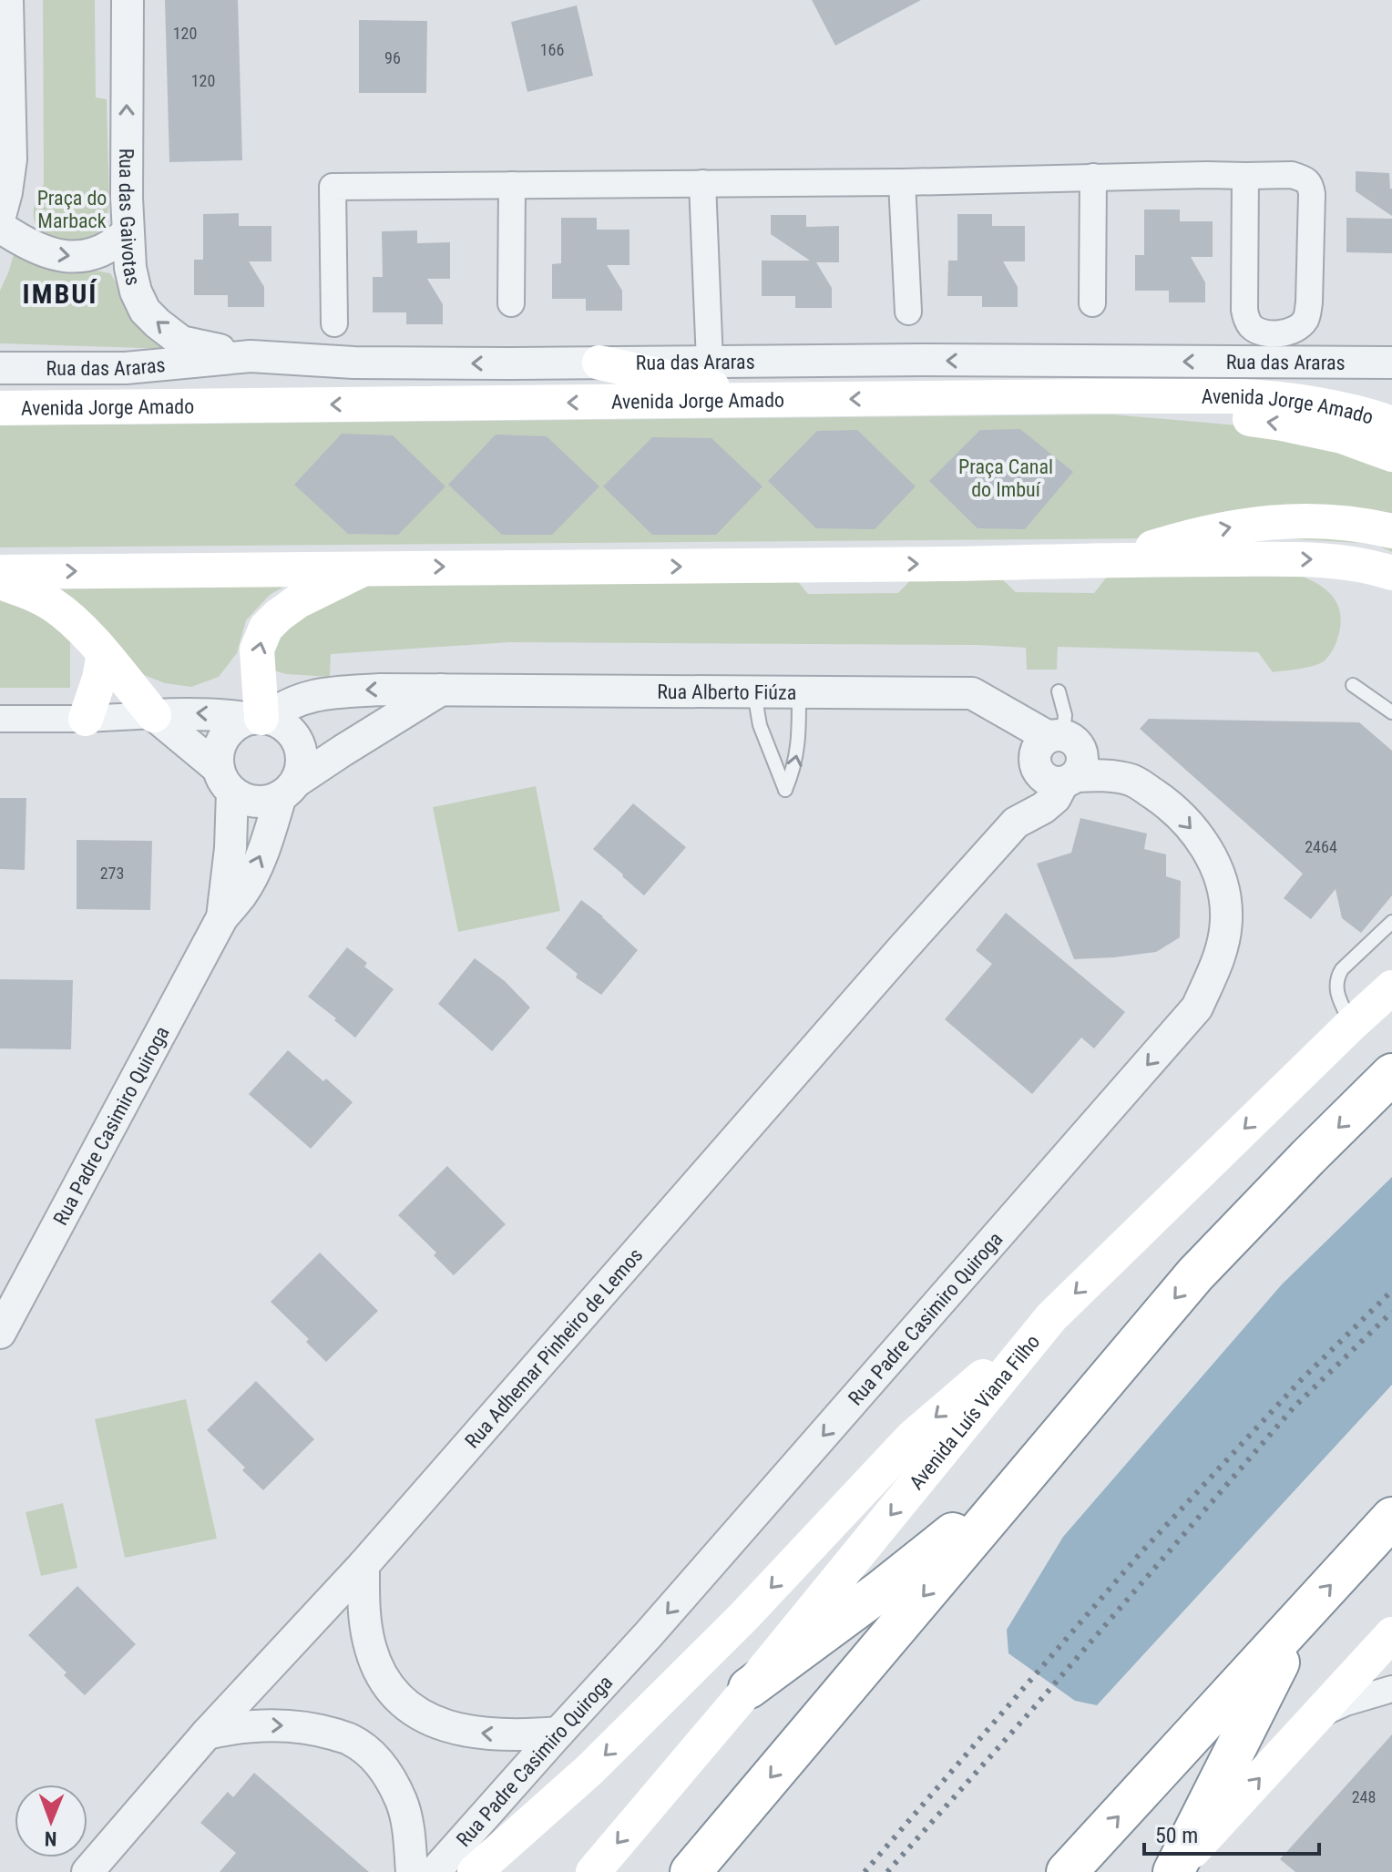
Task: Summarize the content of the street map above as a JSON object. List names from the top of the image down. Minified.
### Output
{"streets":{"main road":["Avenida Jorge Amado","Avenida Luís Viana Filho"],"street":["Rua das Gaivotas","Rua das Araras","Rua Alberto Fiúza","Rua Padre Casimiro Quiroga","Rua Adhemar Pinheiro de Lemos"]},"crossings":[["Rua das Gaivotas","Rua das Araras"],["Rua Alberto Fiúza","Rua Padre Casimiro Quiroga"],["Rua Alberto Fiúza","Rua Adhemar Pinheiro de Lemos"],["Rua Padre Casimiro Quiroga","Rua Adhemar Pinheiro de Lemos"]],"districts":["IMBUÍ"],"parks":["Praça do Marback","Praça Canal do Imbuí"],"house_numbers":["120","166","96","120","2464","273","248"],"scale_bar":"50 m","north":"bottom"}
